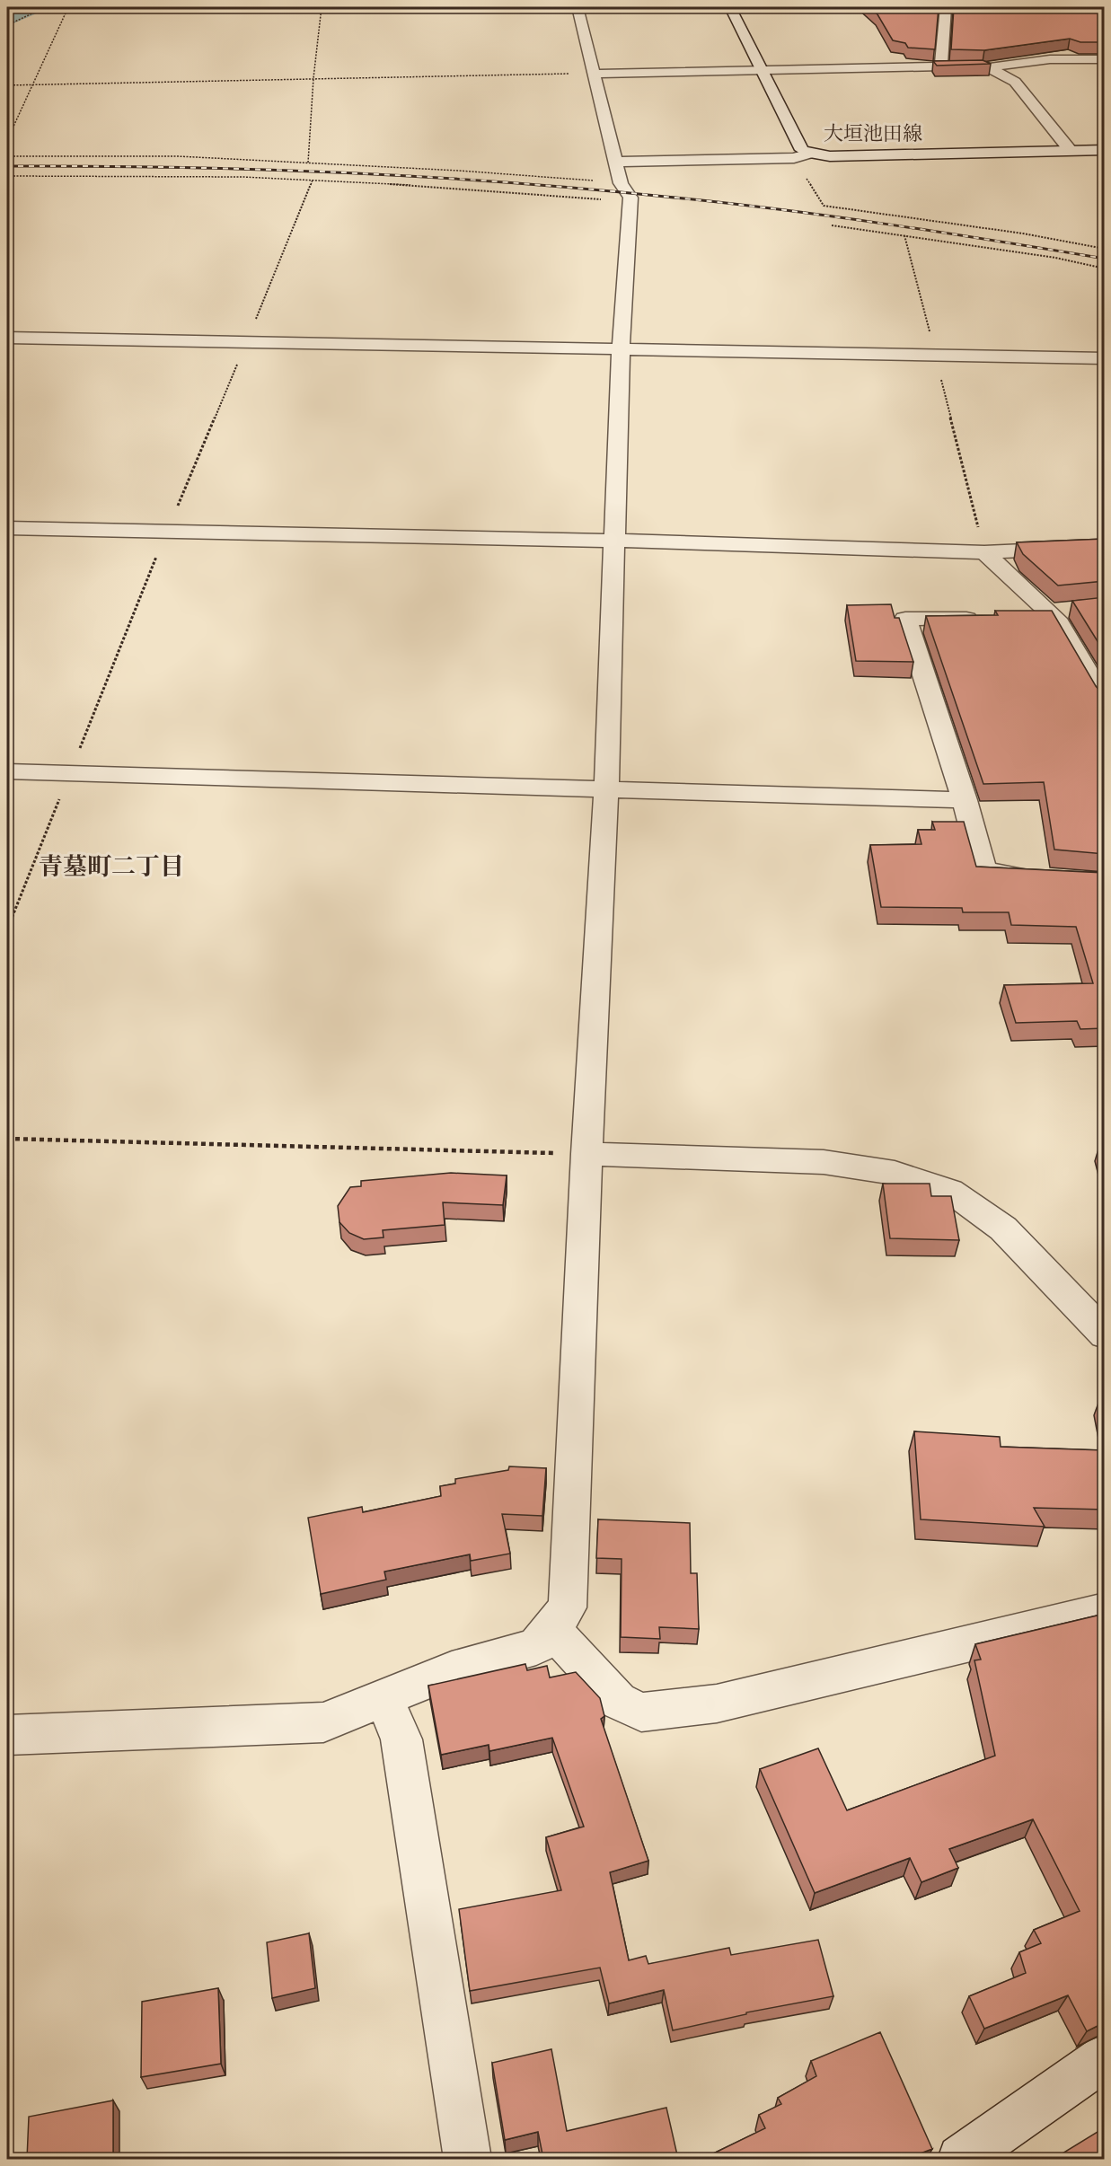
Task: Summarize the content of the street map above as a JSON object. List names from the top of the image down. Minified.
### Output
{"streets":{"street":["大垣池田線"]},"districts":["青墓町二丁目"]}
